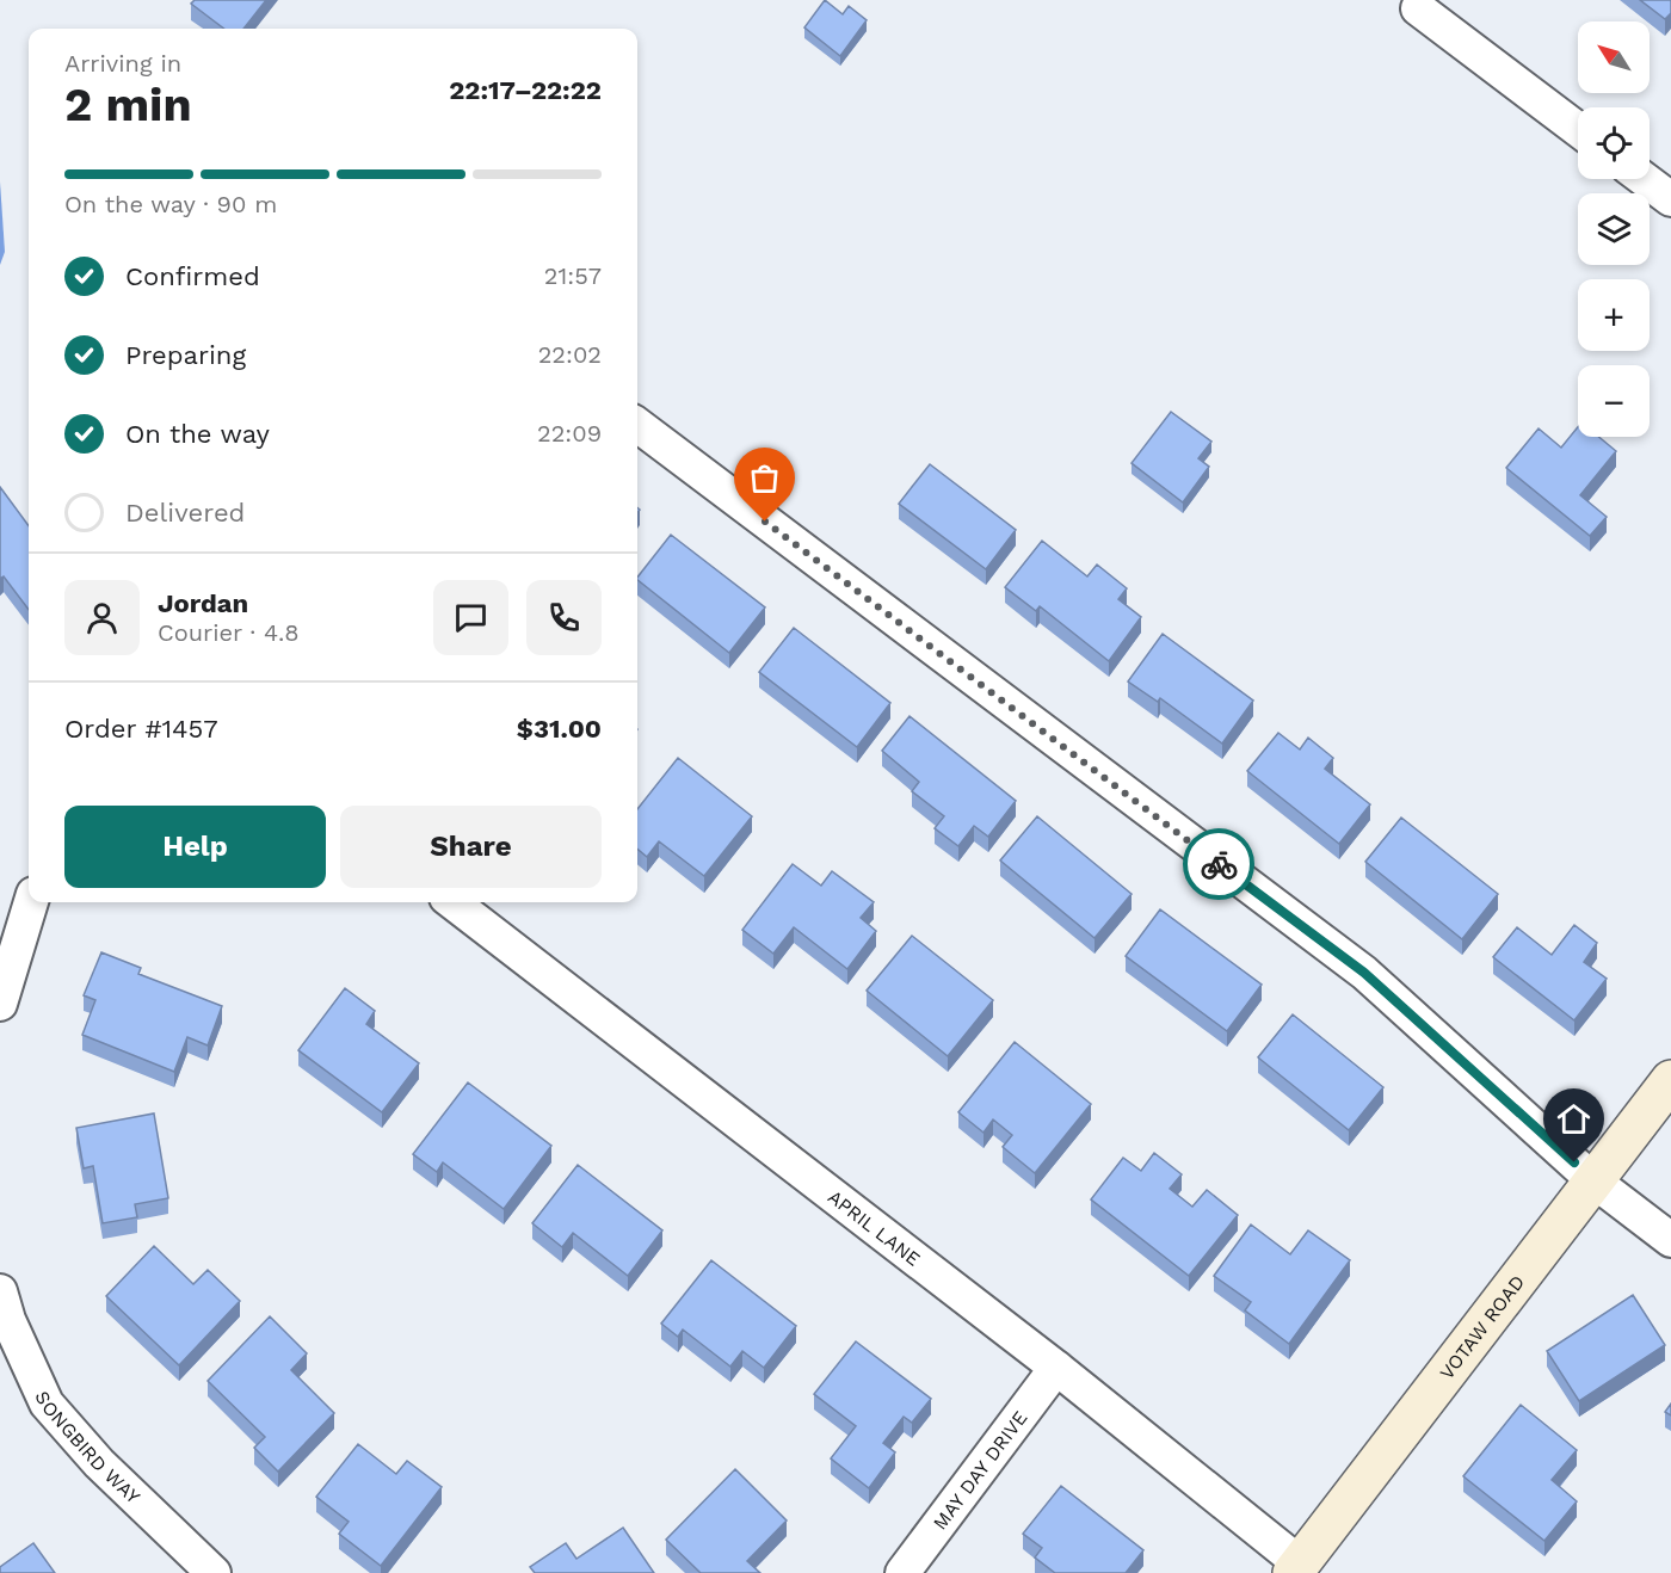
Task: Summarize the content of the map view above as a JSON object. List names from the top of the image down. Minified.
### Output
{"streets":{"street":["APRIL LANE","VOTAW ROAD","SONGBIRD WAY","MAY DAY DRIVE"]},"crossings":[["APRIL LANE","VOTAW ROAD"],["APRIL LANE","MAY DAY DRIVE"]],"north":"top left","page":{"map_buttons":["+","−"],"heading":["2 min","Arriving in","22:17–22:22"],"panel":["Jordan","Courier · 4.8","Order #1457","$31.00"],"bar":"On the way · 90 m","list":[["Confirmed","21:57"],["Preparing","22:02"],["On the way","22:09"],"Delivered"],"buttons":["Help","Share"]}}
